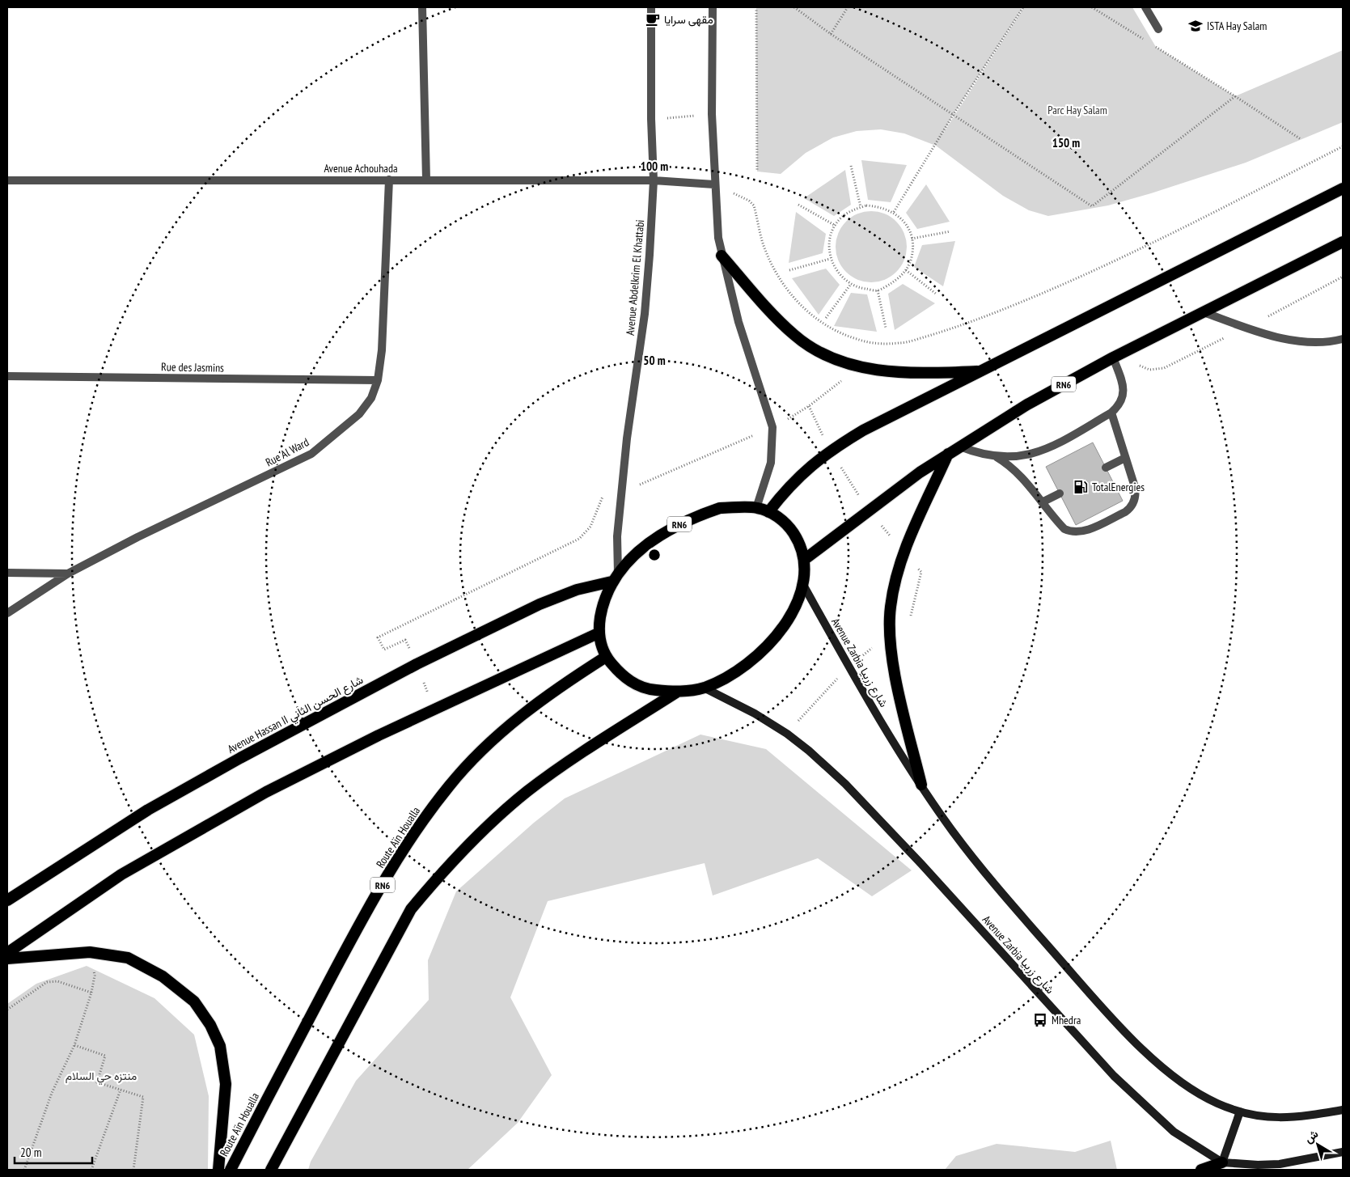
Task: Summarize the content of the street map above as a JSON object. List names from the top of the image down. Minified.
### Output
{"streets":{"highway":["RN6","Avenue Hassan II شارع الحسن الثاني","Route Aïn Houalla"],"main road":["Avenue Zarbia شارع زربيا"],"street":["Avenue Achouhada","Avenue Abdelkrim El Khattabi","Rue des Jasmins","Rue Al Ward"]},"crossings":[["Avenue Achouhada","Avenue Abdelkrim El Khattabi"],["Avenue Achouhada","Rue Al Ward"],["Avenue Abdelkrim El Khattabi","RN6"],["Avenue Abdelkrim El Khattabi","Avenue Hassan II شارع الحسن الثاني"],["Rue des Jasmins","Rue Al Ward"],["RN6","Avenue Zarbia شارع زربيا"],["RN6","Avenue Hassan II شارع الحسن الثاني"],["RN6","Route Aïn Houalla"]],"parks":["Parc Hay Salam","منتزه حي السلام"],"places":{"cafe":["مقهى سرايا"],"school or university":["ISTA Hay Salam"],"fuel station":["TotalEnergies"],"bus stop":["Mhedra"]},"scale_bar":"20 m","north":"top left","rings":["150 m","100 m","50 m"]}
